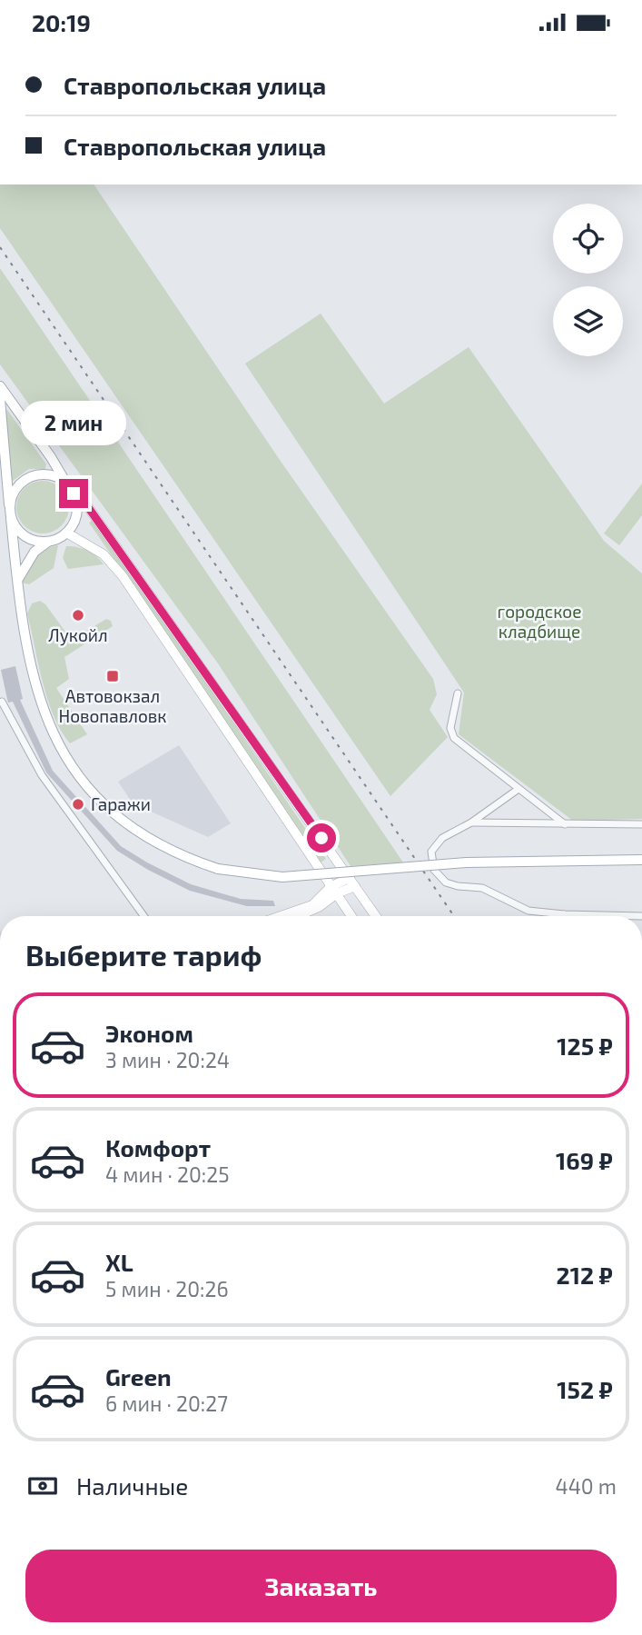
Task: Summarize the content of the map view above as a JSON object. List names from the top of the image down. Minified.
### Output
{"parks":["городское кладбище"],"places":{"other":["Лукойл","Гаражи"],"transit":["Автовокзал Новопавловк"]},"page":{"status":"20:19","banner":["Ставропольская улица","Ставропольская улица"],"bubble":"2 мин","heading":"Выберите тариф","list":[{"name":"Эконом","note":"3 мин · 20:24","value":"125 ₽"},{"name":"Комфорт","note":"4 мин · 20:25","value":"169 ₽"},{"name":"XL","note":"5 мин · 20:26","value":"212 ₽"},{"name":"Green","note":"6 мин · 20:27","value":"152 ₽"}],"pay":["Наличные","440 m"],"buttons":"Заказать"}}
